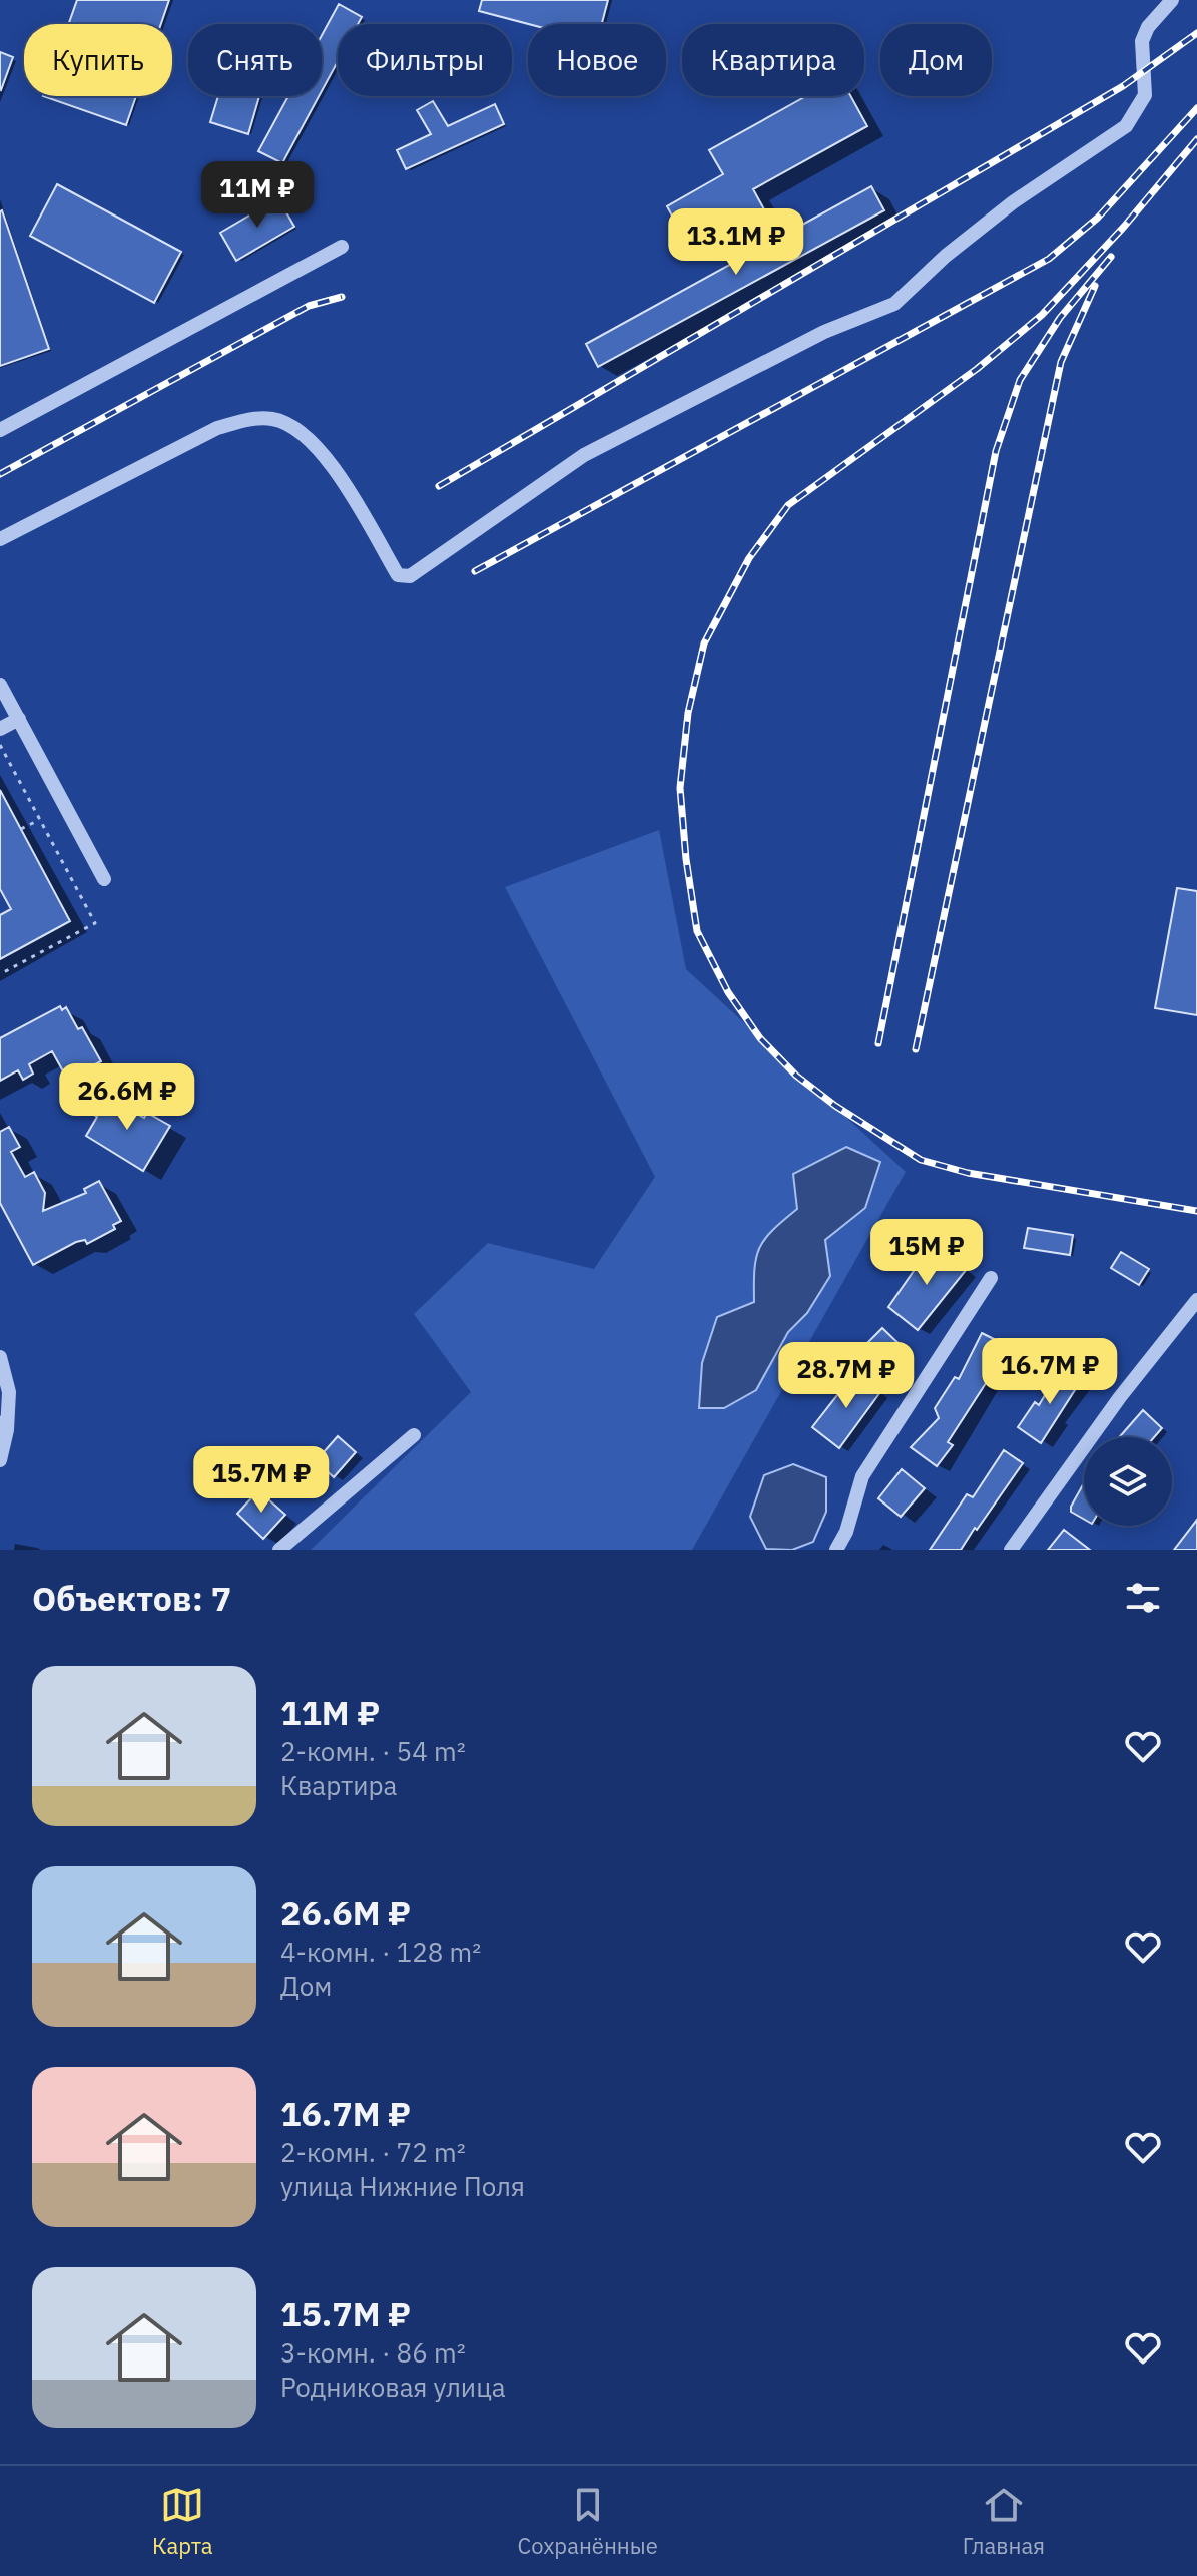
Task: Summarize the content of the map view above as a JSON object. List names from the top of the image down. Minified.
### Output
{"page":{"chip":["Купить","Снять","Фильтры","Новое","Квартира","Дом"],"price":["11M ₽","13.1M ₽","26.6M ₽","15M ₽","16.7M ₽","28.7M ₽","15.7M ₽"],"heading":"Объектов: 7","list":[{"name":"11M ₽","note":"2-комн. · 54 m² · Квартира"},{"name":"26.6M ₽","note":"4-комн. · 128 m² · Дом"},{"name":"16.7M ₽","note":"2-комн. · 72 m² · улица Нижние Поля"},{"name":"15.7M ₽","note":"3-комн. · 86 m² · Родниковая улица"}],"tabs":["Карта","Сохранённые","Главная"]}}
